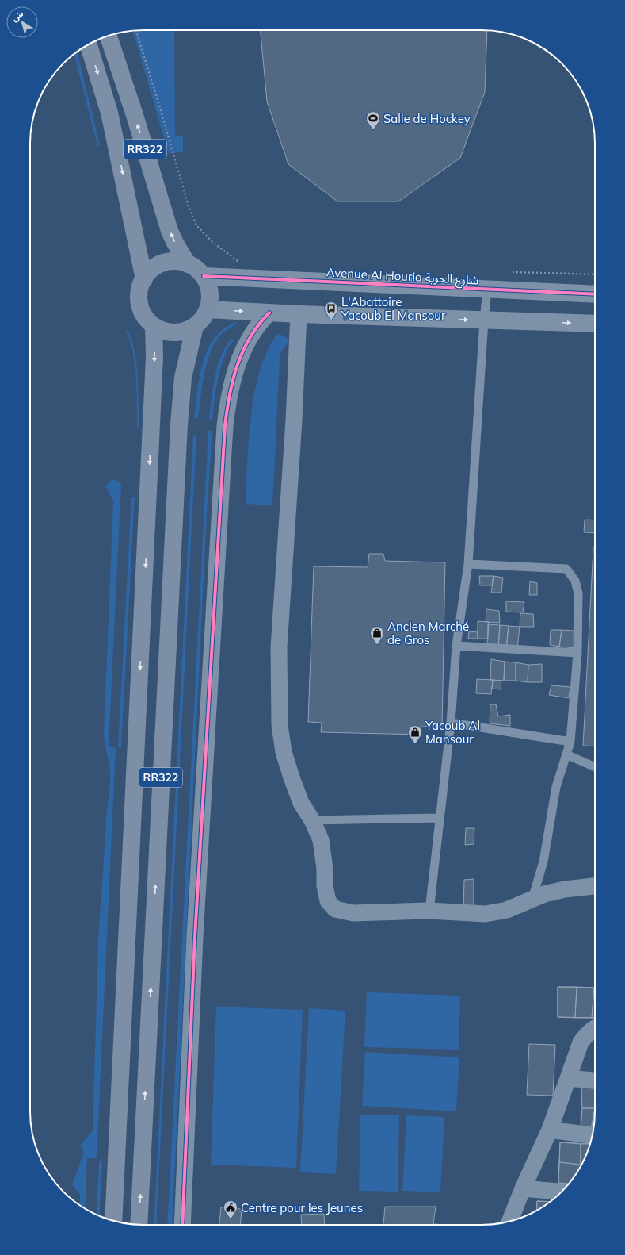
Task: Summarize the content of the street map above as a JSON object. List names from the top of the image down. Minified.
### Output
{"streets":{"main road":["RR322"],"street":["Avenue Al Houria شارع الحرية"]},"crossings":[["RR322","Avenue Al Houria شارع الحرية"]],"places":{"sports":["Salle de Hockey"],"bus stop":["L'Abattoire Yacoub El Mansour"],"shop":["Ancien Marché de Gros","Yacoub Al Mansour"],"public building":["Centre pour les Jeunes"]},"north":"top left"}
